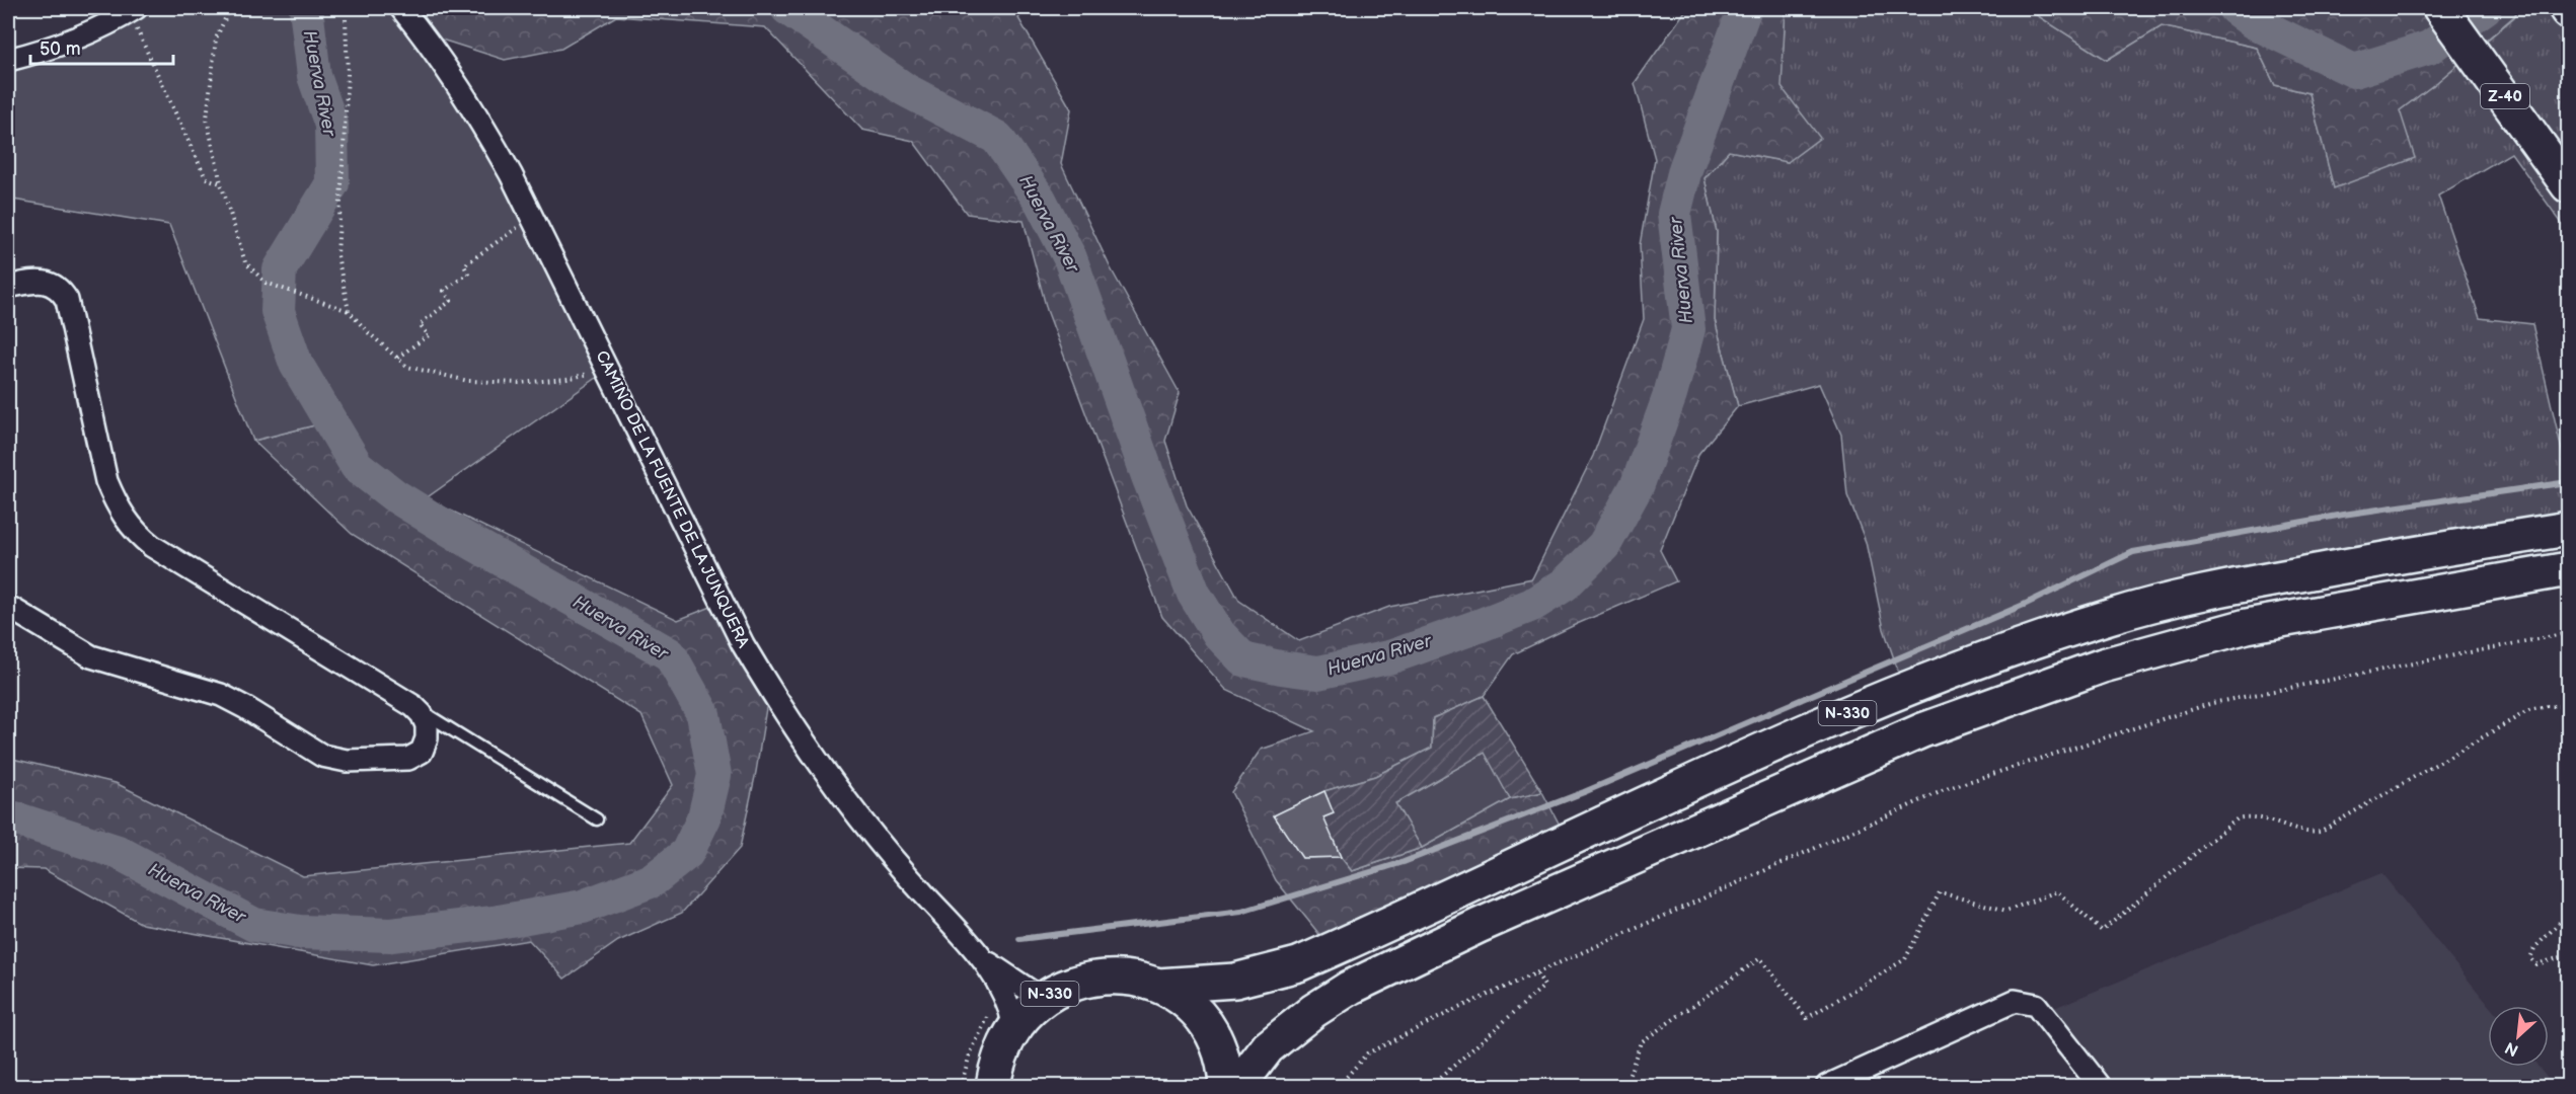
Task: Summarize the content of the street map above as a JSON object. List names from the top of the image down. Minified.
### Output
{"streets":{"highway":["Z-40","N-330"],"street":["CAMINO DE LA FUENTE DE LA JUNQUERA"]},"crossings":[["CAMINO DE LA FUENTE DE LA JUNQUERA","N-330"]],"water":["Huerva River"],"scale_bar":"50 m","north":"bottom left"}
